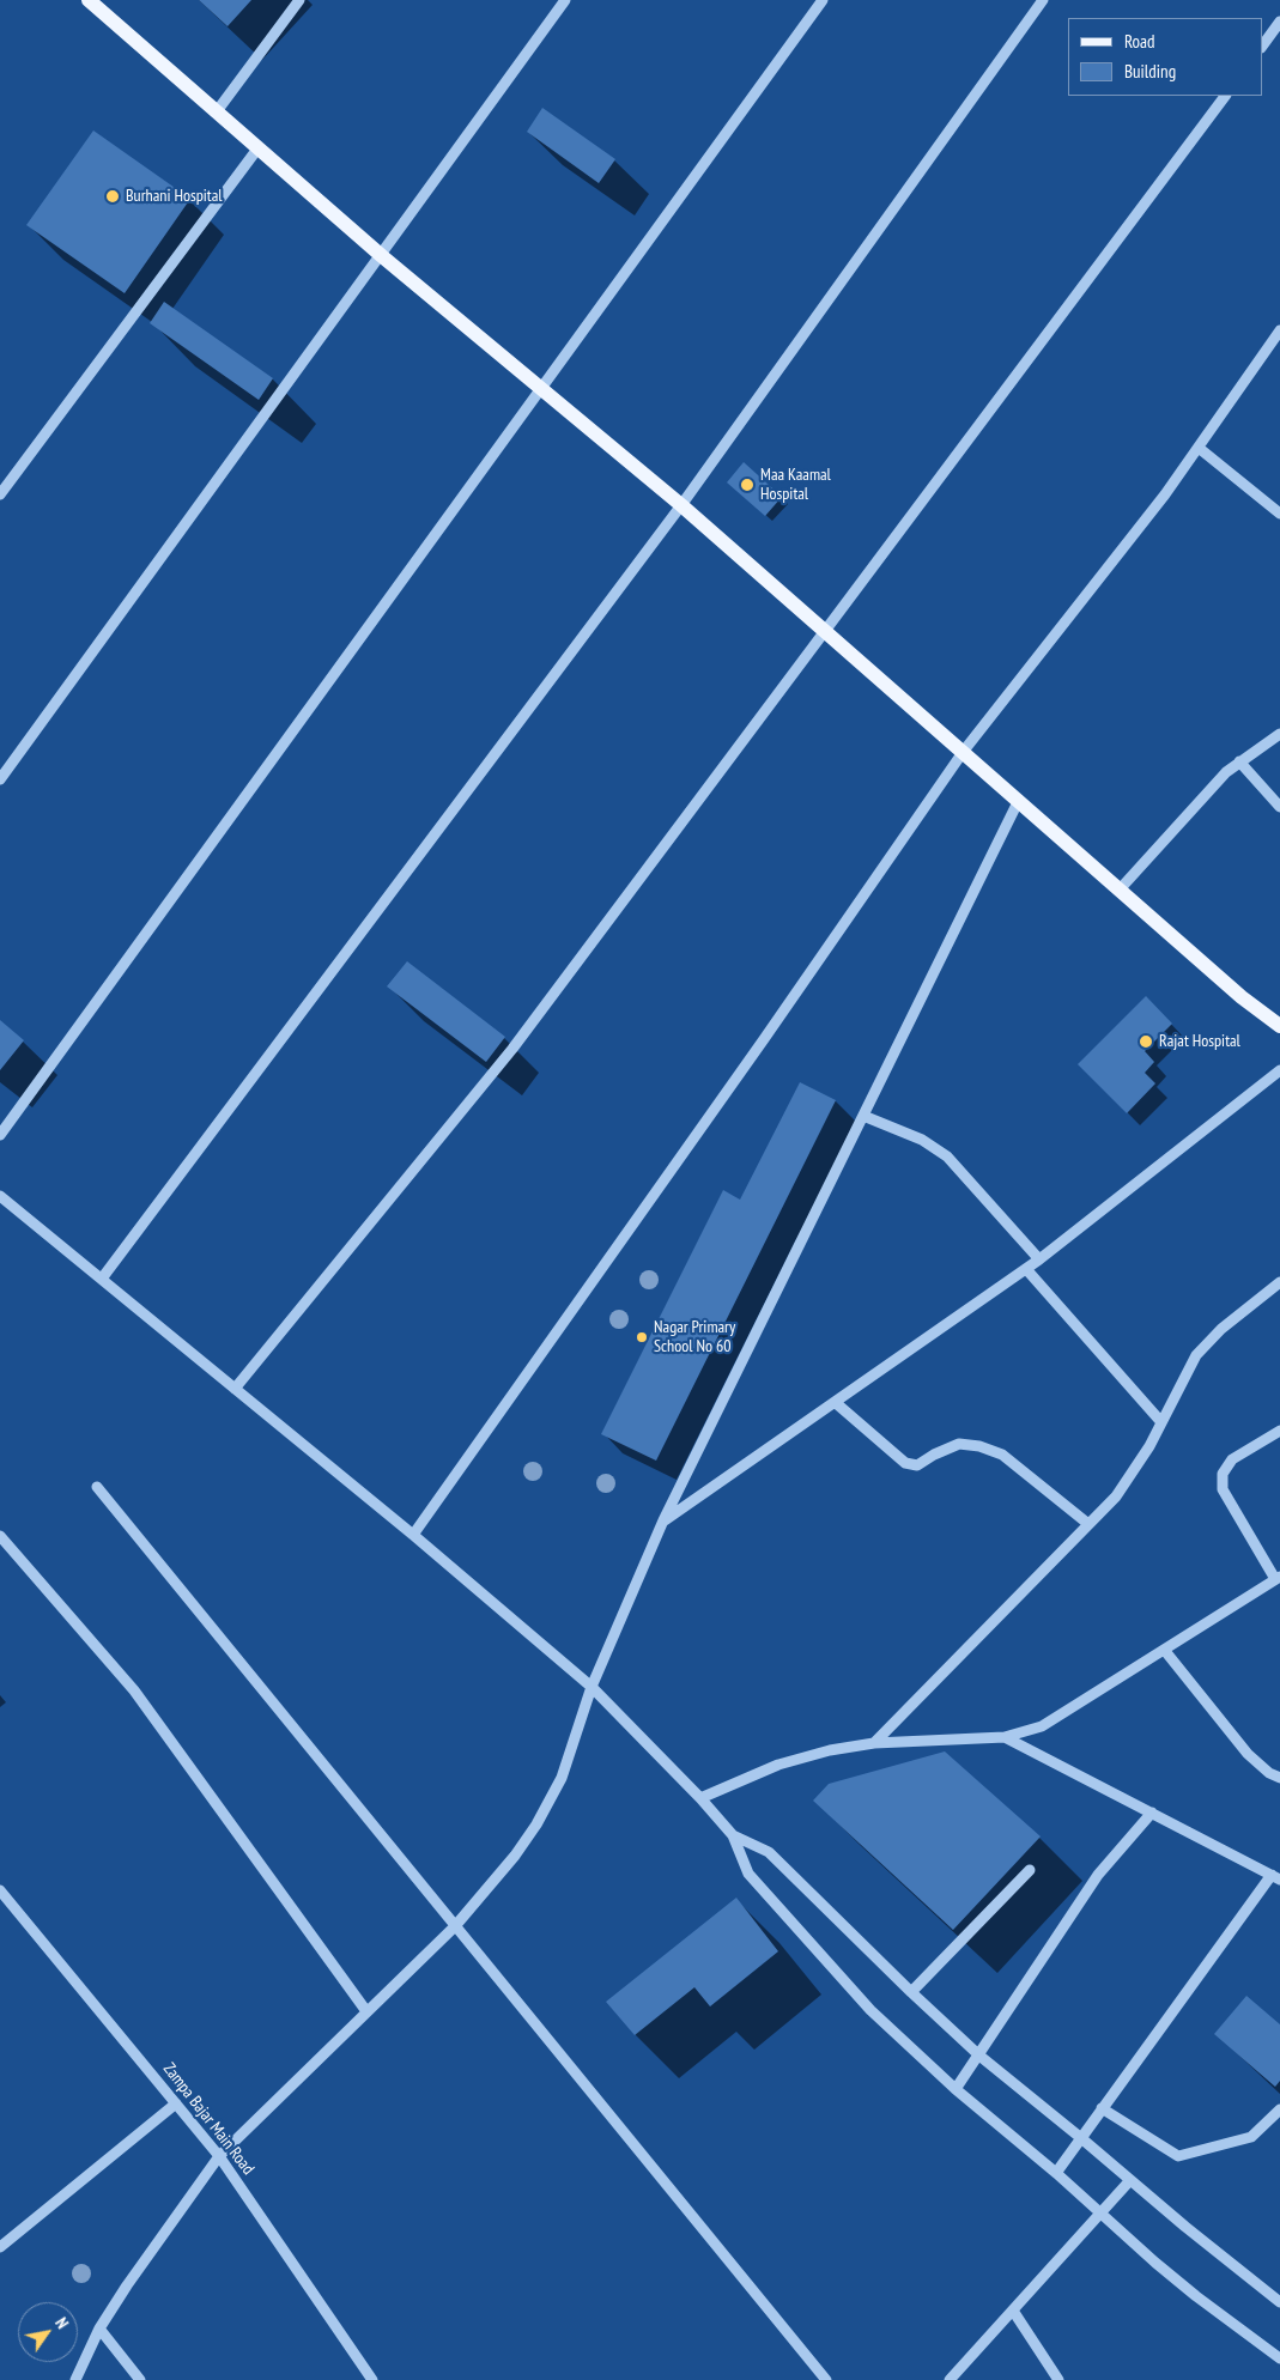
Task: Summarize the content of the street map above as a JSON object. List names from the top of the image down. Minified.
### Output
{"streets":{"street":["Zampa Bajar Main Road"]},"places":["Burhani Hospital","Maa Kaamal Hospital","Rajat Hospital","Nagar Primary School No 60"],"legend":["Road","Building"],"north":"top right"}
